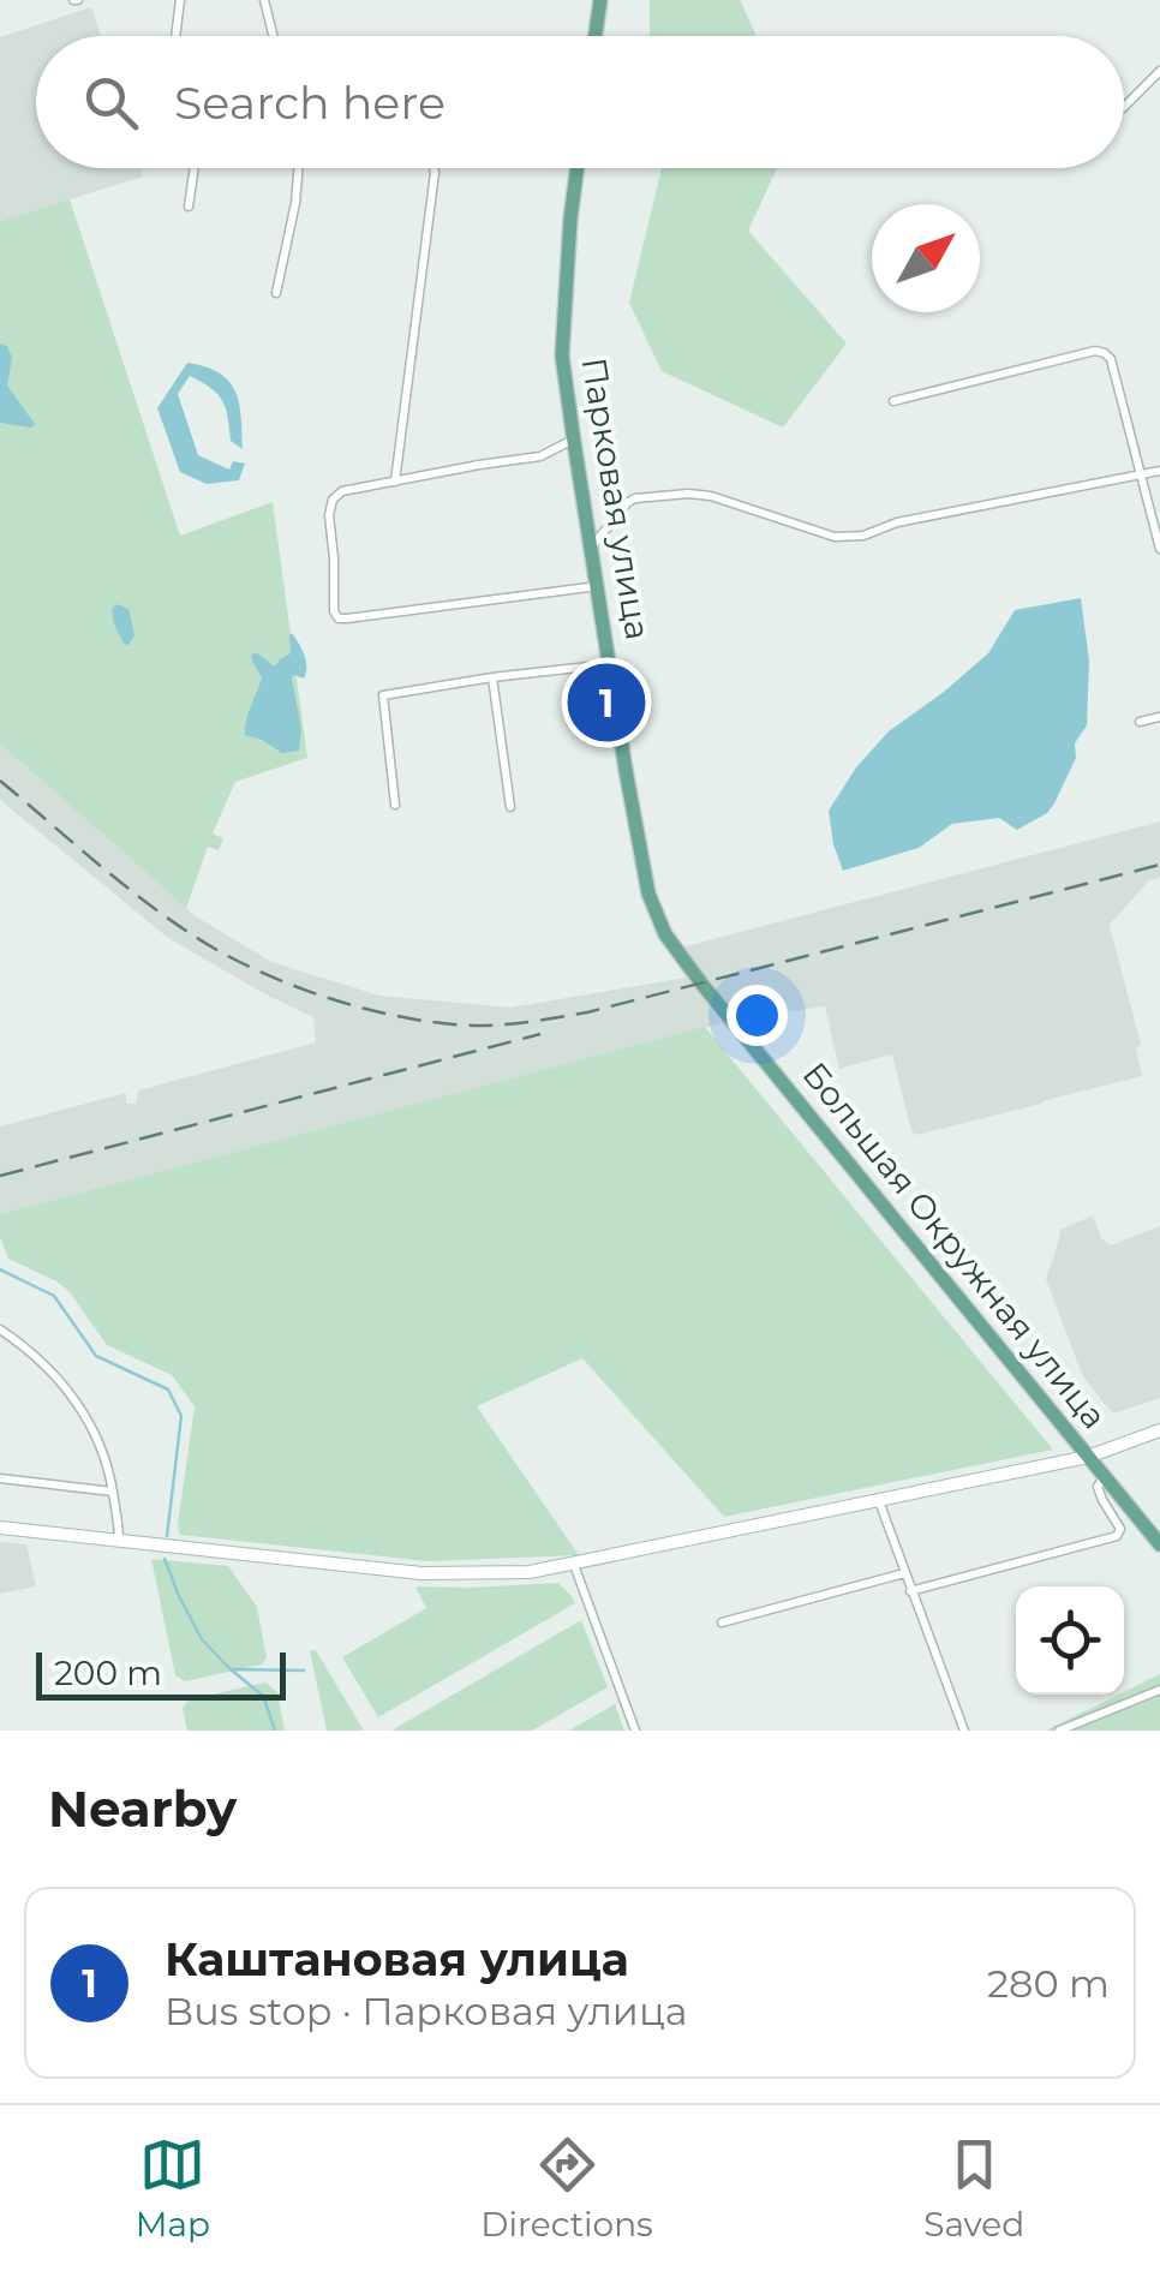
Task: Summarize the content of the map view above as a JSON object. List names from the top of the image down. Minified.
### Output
{"streets":{"main road":["Парковая улица","Большая Окружная улица"]},"crossings":[["Парковая улица","Большая Окружная улица"]],"scale_bar":"200 m","north":"top right","page":{"search":"Search here","pins":"1","scale":"200 m","heading":"Nearby","list":[{"mark":"1","name":"Каштановая улица","note":"Bus stop · Парковая улица","value":"280 m"}],"nav":["Map","Directions","Saved"]}}
